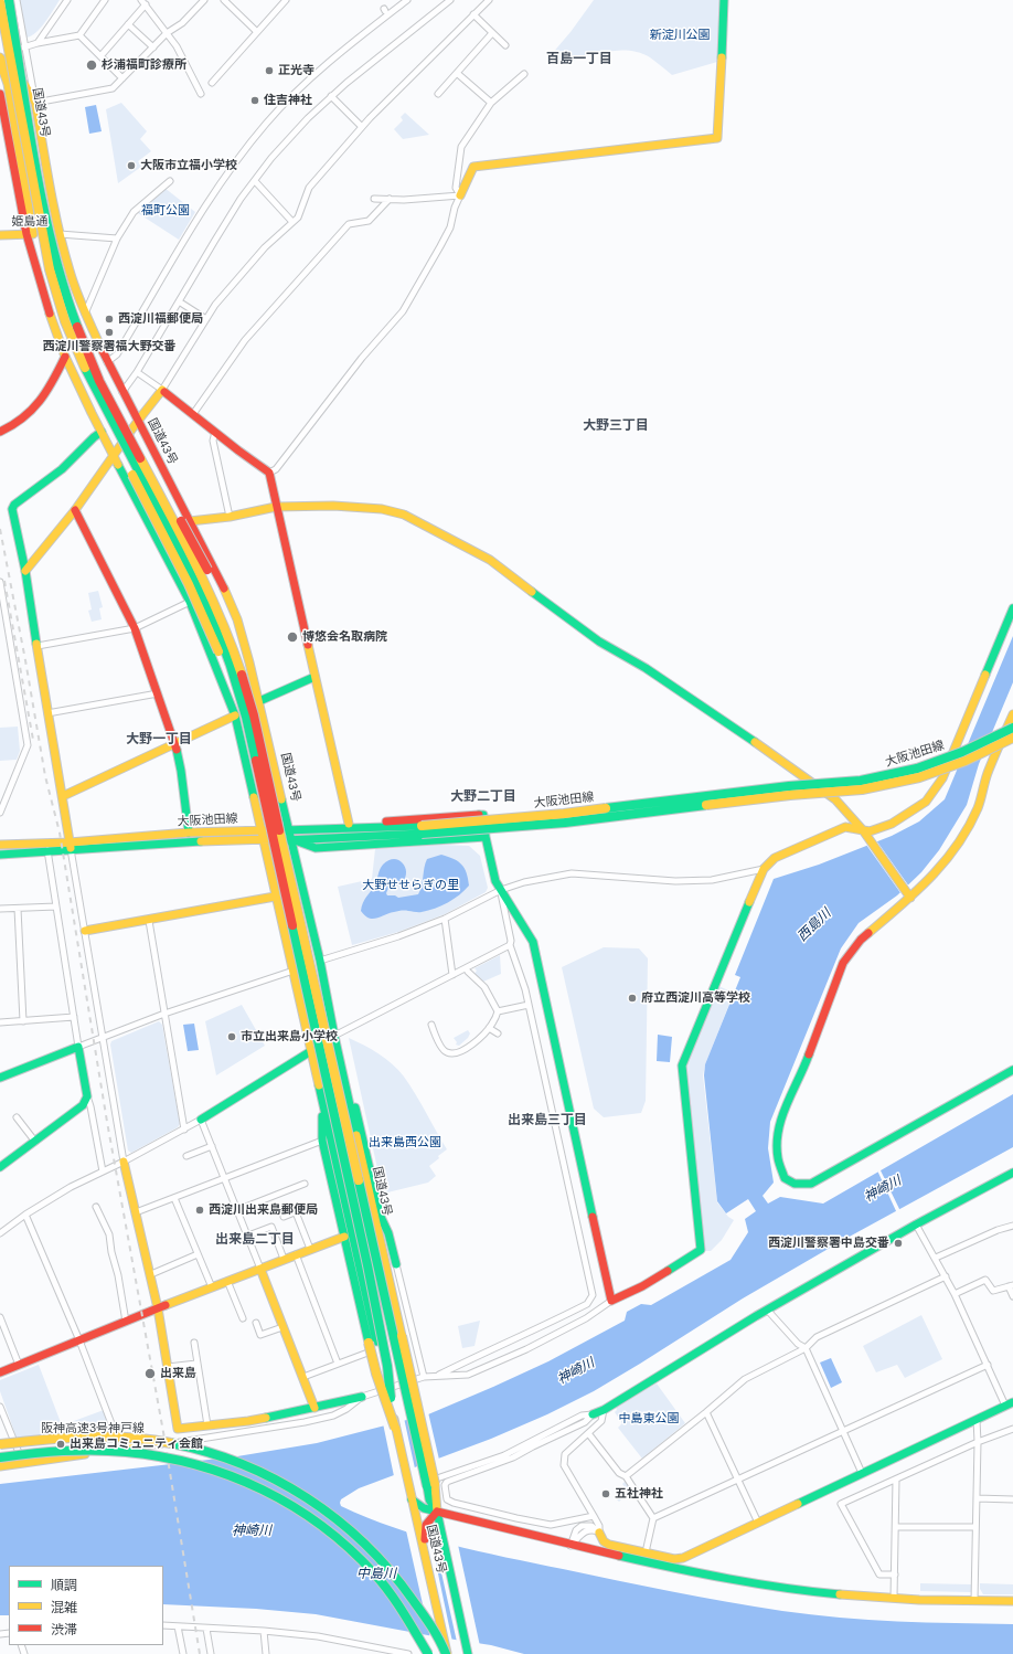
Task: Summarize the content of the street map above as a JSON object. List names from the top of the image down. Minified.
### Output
{"streets":{"main road":["国道43号","姫島通","大阪池田線","阪神高速3号神戸線"]},"crossings":[["国道43号","姫島通"],["国道43号","大阪池田線"],["国道43号","阪神高速3号神戸線"]],"districts":["百島一丁目","大野三丁目","大野一丁目","大野二丁目","出来島三丁目","出来島二丁目"],"water":["西島川","神崎川","中島川"],"parks":["新淀川公園","福町公園","大野せせらぎの里","出来島西公園","中島東公園"],"places":["杉浦福町診療所","正光寺","住吉神社","大阪市立福小学校","西淀川福郵便局","西淀川警察署福大野交番","博悠会名取病院","府立西淀川高等学校","市立出来島小学校","西淀川出来島郵便局","西淀川警察署中島交番","出来島","出来島コミュニティ会館","五社神社"],"legend":["順調","混雑","渋滞"]}
